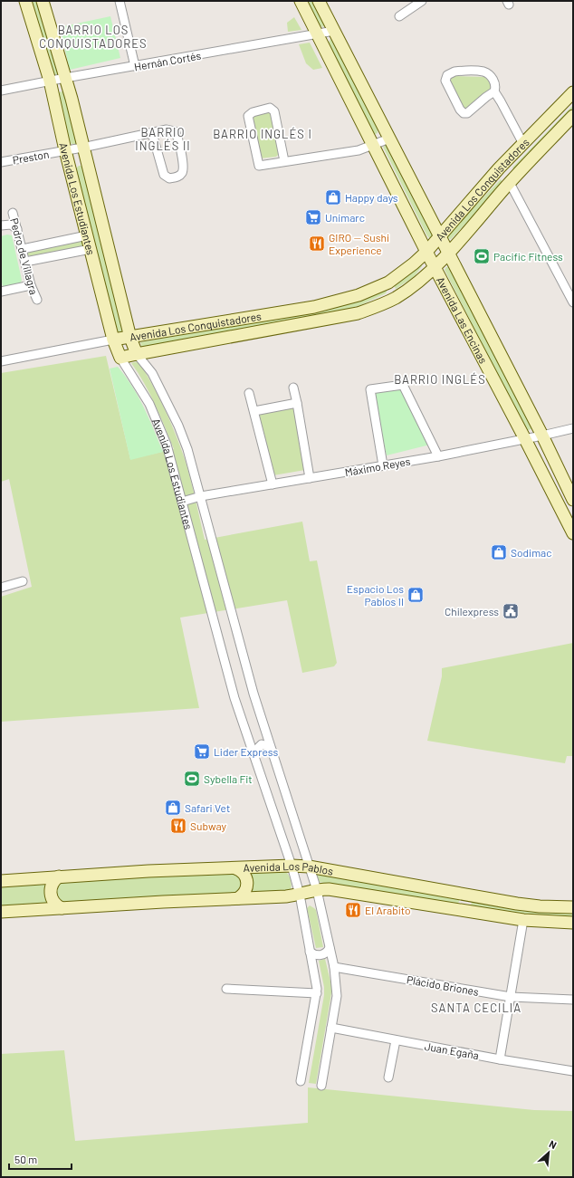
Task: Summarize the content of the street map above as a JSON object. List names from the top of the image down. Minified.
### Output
{"streets":{"street":["Hernán Cortés","Preston","Avenida Los Conquistadores","Avenida Los Estudiantes","Pedro de Villagra","Avenida Las Encinas","Máximo Reyes","Avenida Los Pablos","Plácido Briones","Juan Egaña"]},"crossings":[["Hernán Cortés","Avenida Los Estudiantes"],["Hernán Cortés","Avenida Las Encinas"],["Preston","Avenida Los Estudiantes"],["Avenida Los Conquistadores","Avenida Los Estudiantes"],["Avenida Los Conquistadores","Avenida Las Encinas"],["Avenida Los Estudiantes","Máximo Reyes"],["Avenida Los Estudiantes","Avenida Los Pablos"],["Avenida Los Estudiantes","Plácido Briones"],["Avenida Los Estudiantes","Juan Egaña"],["Avenida Las Encinas","Máximo Reyes"]],"districts":["BARRIO LOS CONQUISTADORES","BARRIO INGLÉS II","BARRIO INGLÉS I","BARRIO INGLÉS","SANTA CECILIA"],"places":{"shop":["Happy days","Sodimac","Espacio Los Pablos II","Safari Vet"],"supermarket":["Unimarc","Lider Express"],"restaurant":["GIRO — Sushi Experience","Subway","El Arabito"],"sports":["Pacific Fitness","Sybella Fit"],"public building":["Chilexpress"]},"scale_bar":"50 m","north":"top right"}
